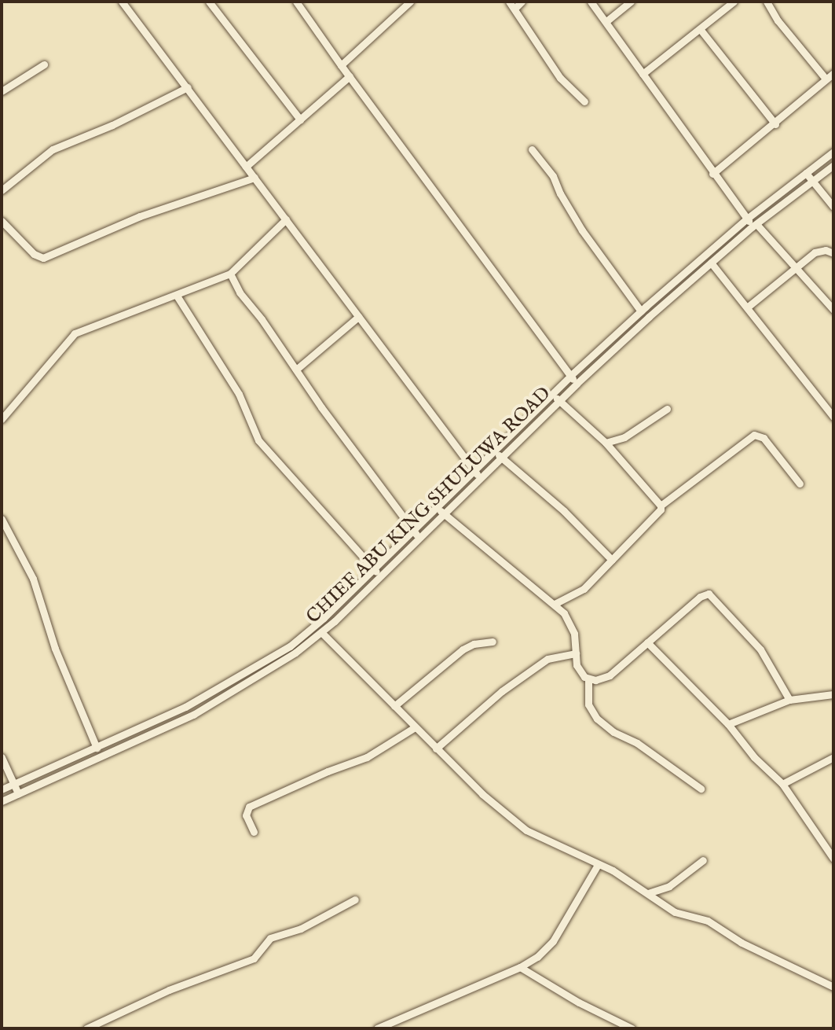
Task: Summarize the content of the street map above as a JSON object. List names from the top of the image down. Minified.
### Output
{"streets":{"street":["CHIEF ABU KING SHULUWA ROAD"]}}
